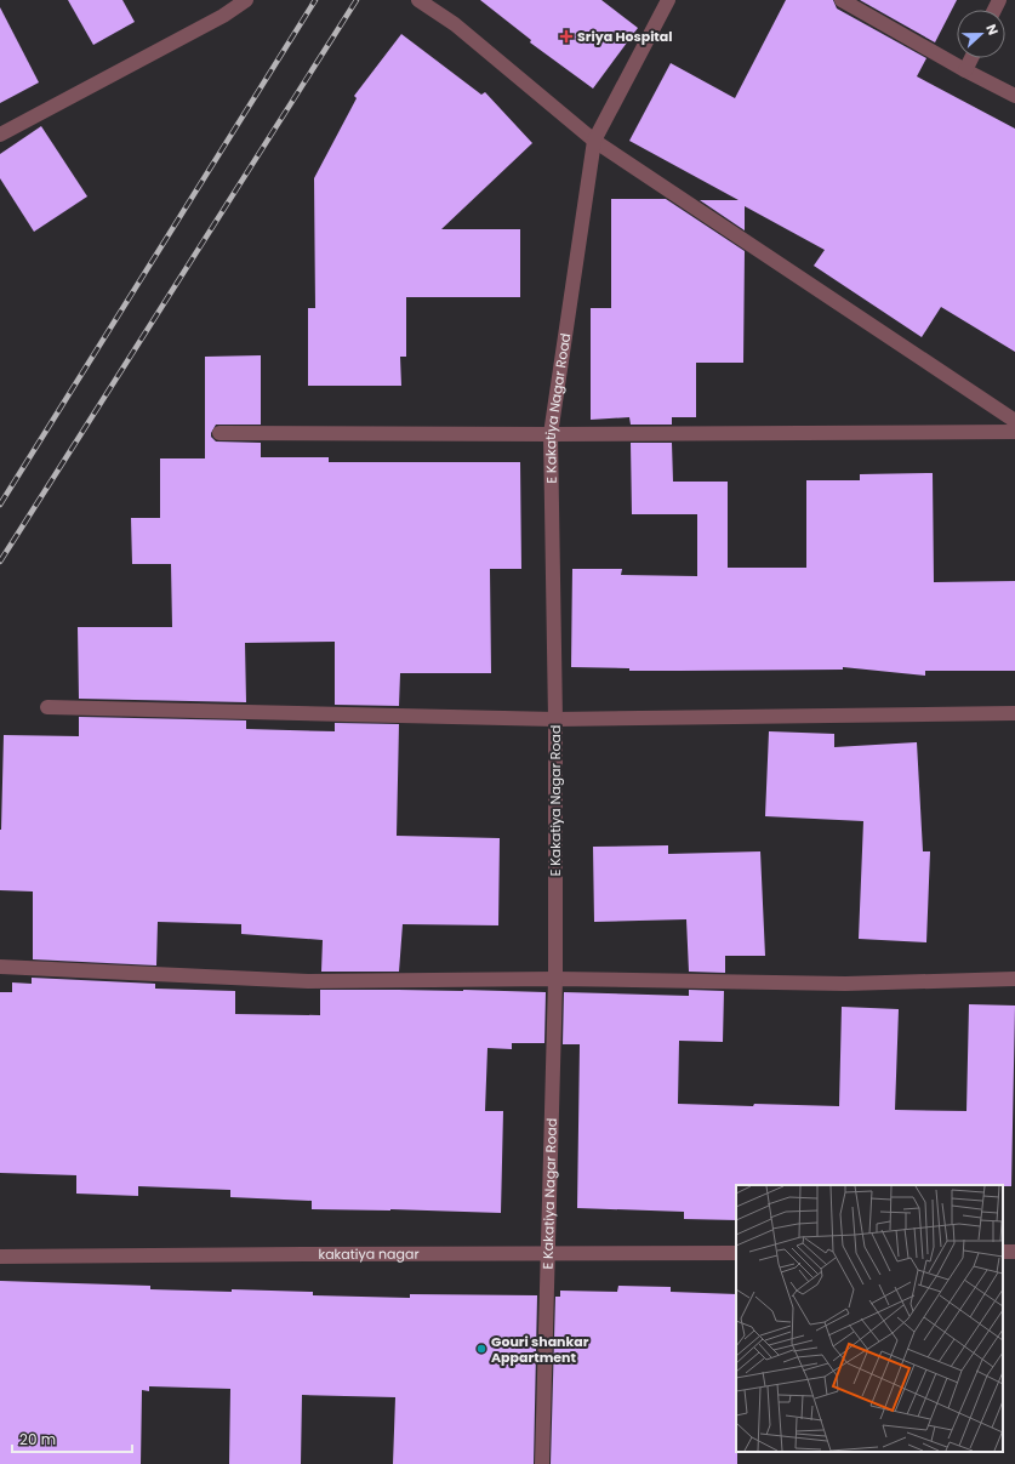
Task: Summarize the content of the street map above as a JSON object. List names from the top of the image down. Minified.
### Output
{"streets":{"street":["E Kakatiya Nagar Road","kakatiya nagar"]},"crossings":[["E Kakatiya Nagar Road","kakatiya nagar"]],"places":{"health":["Sriya Hospital"],"other":["Gouri shankar Appartment"]},"scale_bar":"20 m","north":"right"}
